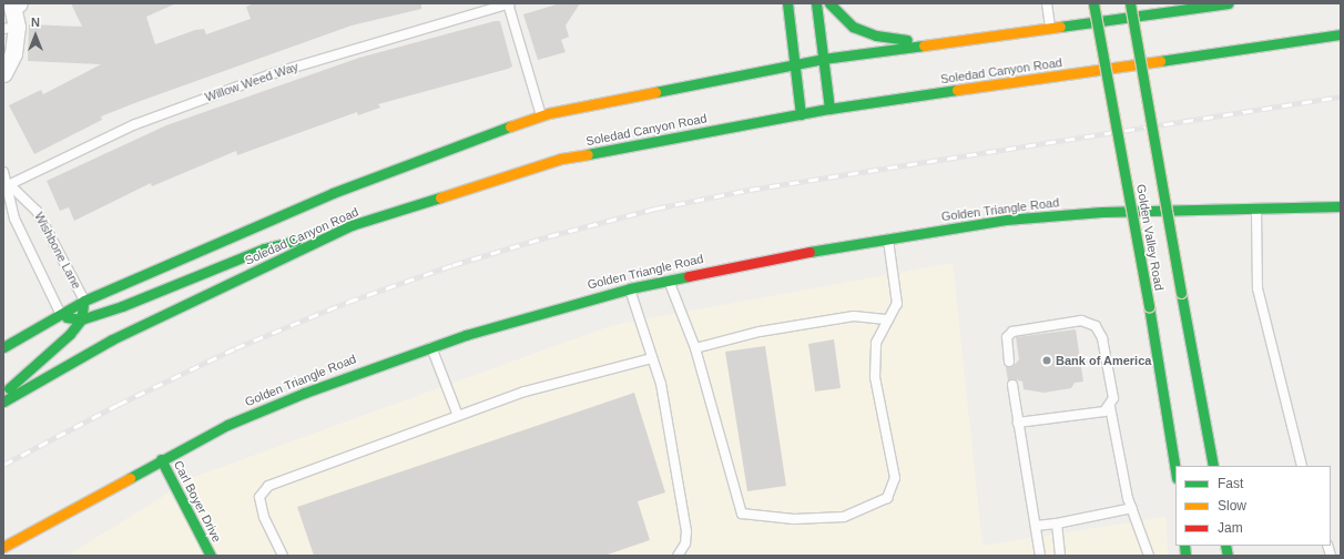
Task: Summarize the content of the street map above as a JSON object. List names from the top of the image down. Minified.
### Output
{"streets":{"main road":["Soledad Canyon Road","Golden Triangle Road","Golden Valley Road","Carl Boyer Drive"],"lane":["Willow Weed Way","Wishbone Lane"]},"crossings":[["Willow Weed Way","Wishbone Lane"],["Golden Triangle Road","Carl Boyer Drive"]],"places":["Bank of America"],"legend":["Fast","Slow","Jam"],"north":"top"}
